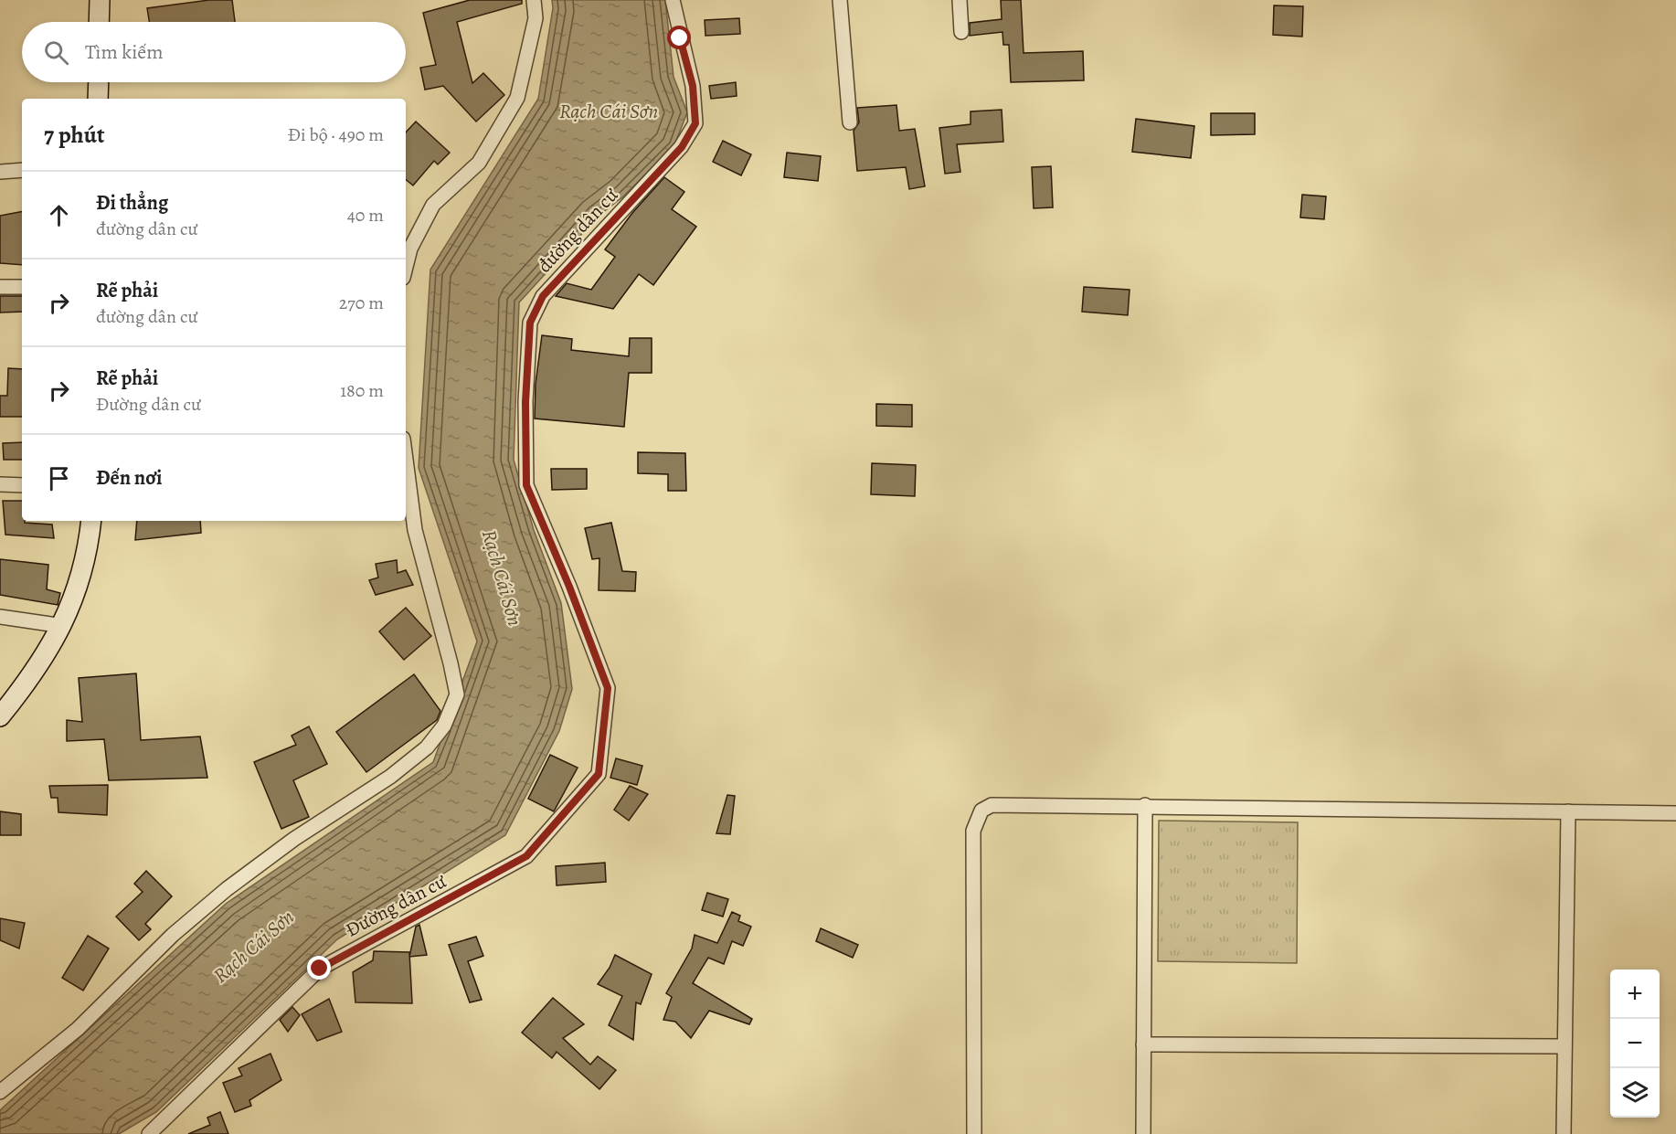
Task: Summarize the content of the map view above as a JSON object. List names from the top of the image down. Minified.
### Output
{"streets":{"street":["đường dân cư","Đường dân cư"]},"crossings":[["đường dân cư","Đường dân cư"]],"water":["Rạch Cái Sơn"],"page":{"search":"Tìm kiếm","heading":["7 phút","Đi bộ · 490 m"],"list":[["Đi thẳng","đường dân cư","40 m"],["Rẽ phải","đường dân cư","270 m"],["Rẽ phải","Đường dân cư","180 m"],"Đến nơi"],"map_buttons":["+","−"]}}
